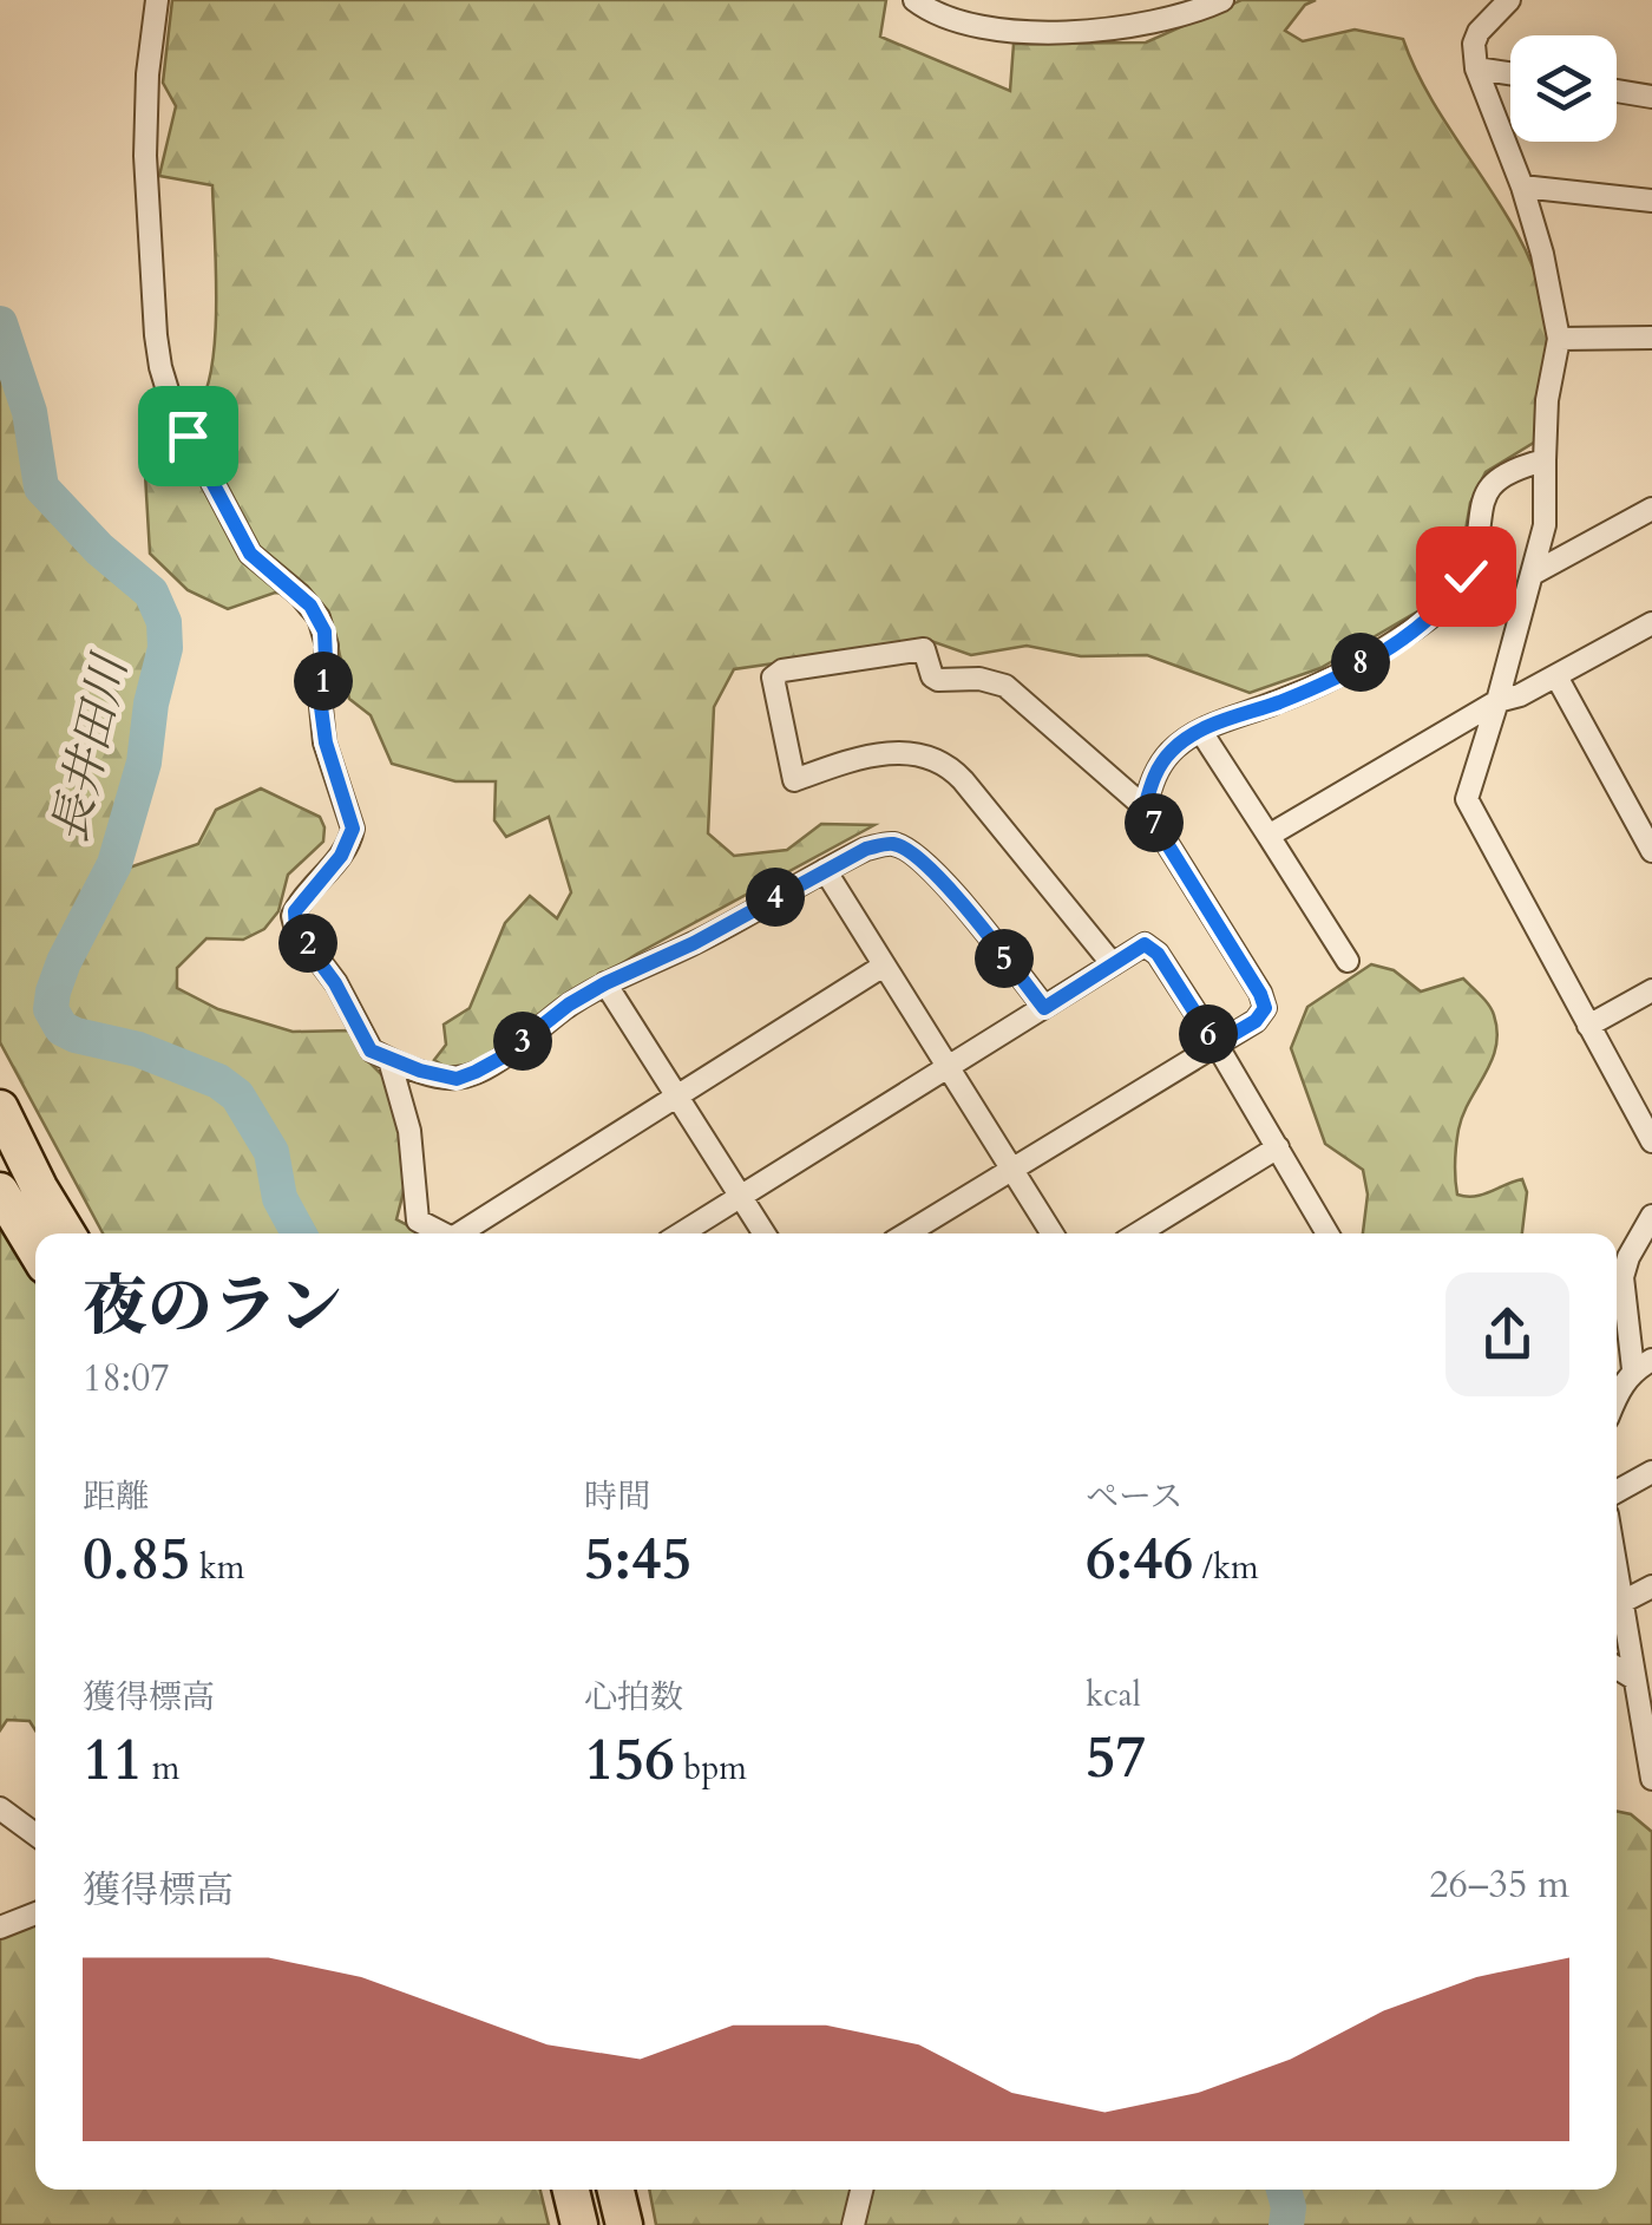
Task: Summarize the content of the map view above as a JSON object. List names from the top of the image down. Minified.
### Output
{"water":["長井田川"],"page":{"pins":["8","1","7","4","2","5","6","3"],"heading":["夜のラン","18:07"],"stats":[["距離","0.85 km"],["時間","5:45"],["ペース","6:46 /km"],["獲得標高","11 m"],["心拍数","156 bpm"],["kcal","57"]],"chart":["獲得標高","26–35 m"]}}
